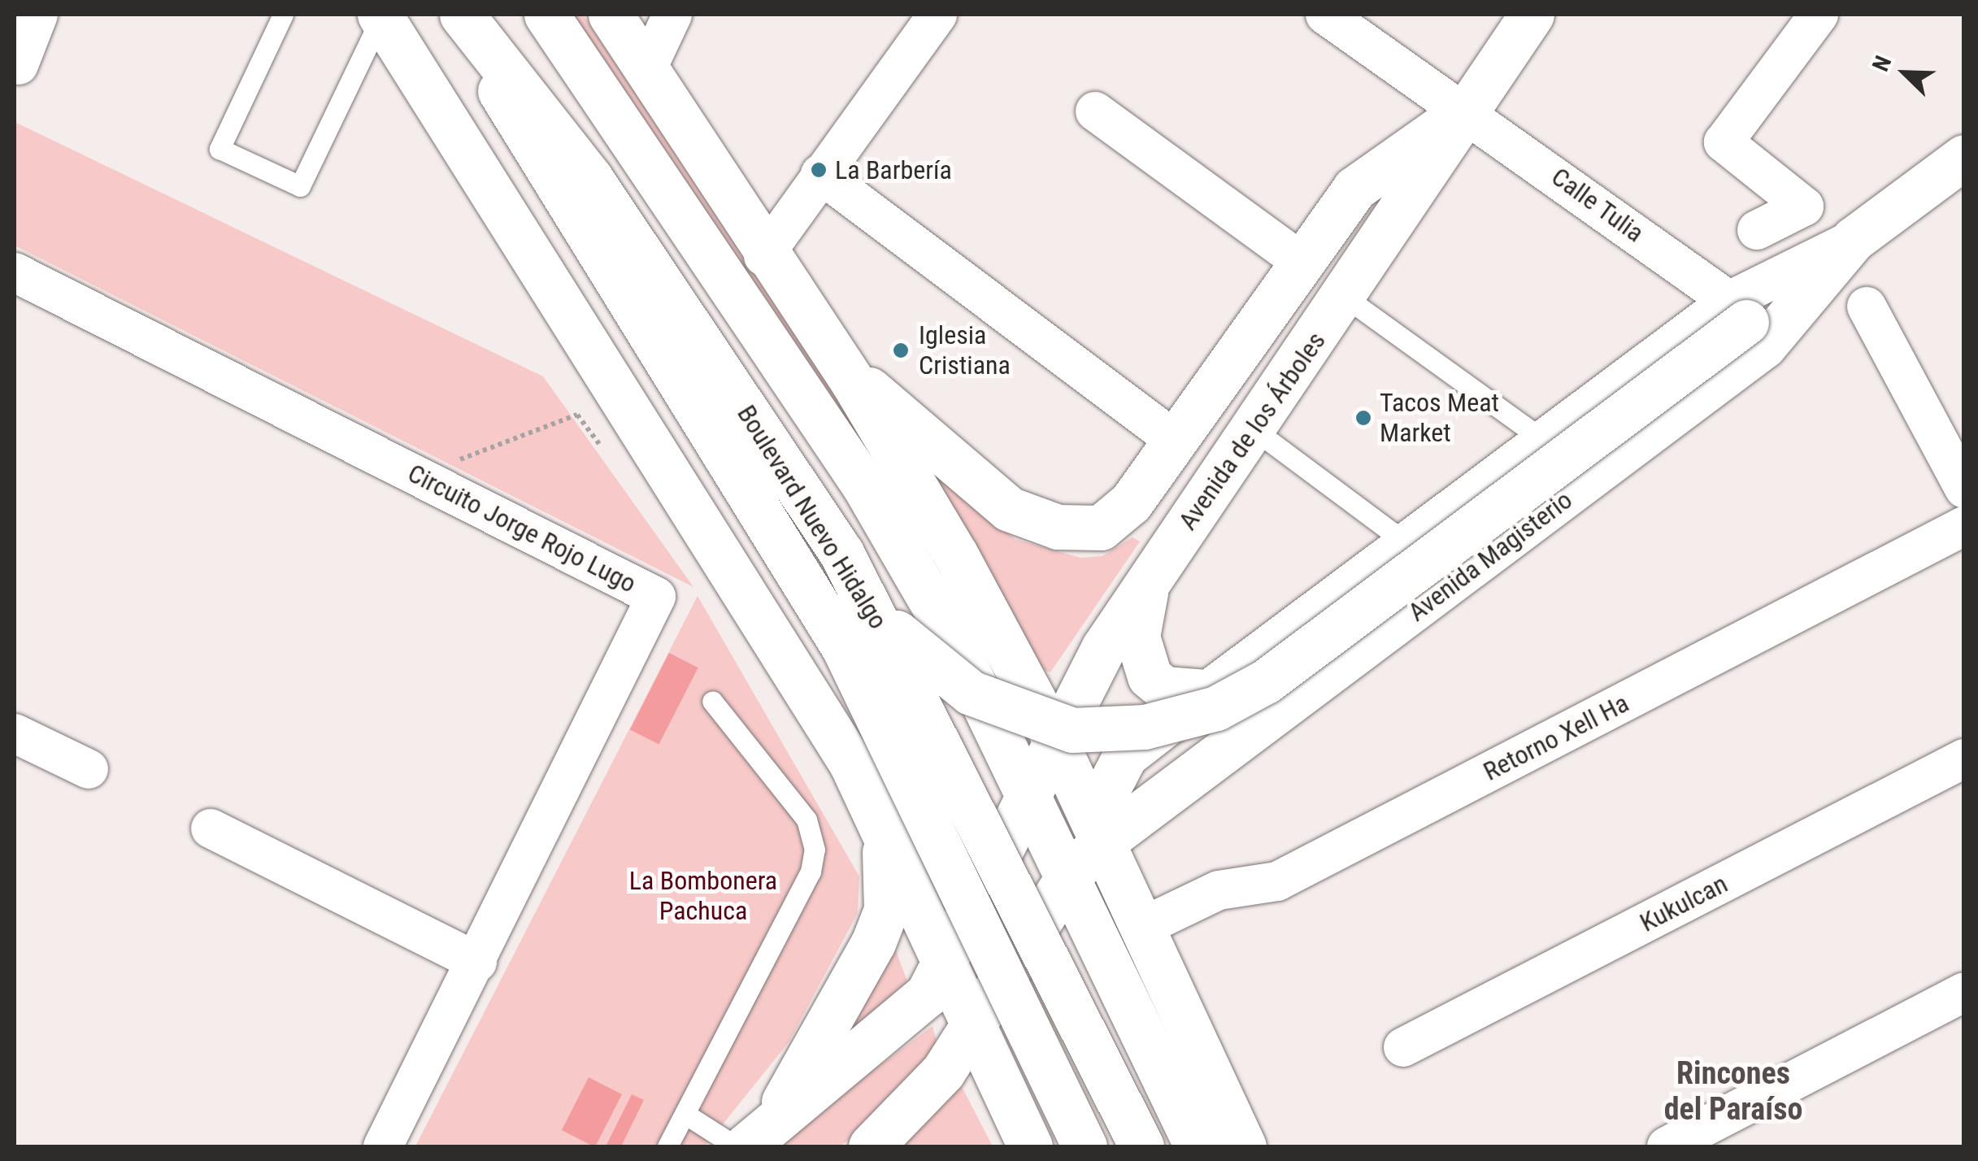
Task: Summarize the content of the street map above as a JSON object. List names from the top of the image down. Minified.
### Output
{"streets":{"main road":["Avenida de los Árboles","Boulevard Nuevo Hidalgo","Avenida Magisterio"],"street":["Calle Tulia","Circuito Jorge Rojo Lugo","Retorno Xell Ha","Kukulcan"]},"crossings":[["Calle Tulia","Avenida de los Árboles"],["Avenida de los Árboles","Boulevard Nuevo Hidalgo"],["Boulevard Nuevo Hidalgo","Avenida Magisterio"]],"districts":["Rincones del Paraíso"],"parks":["La Bombonera Pachuca"],"places":["La Barbería","Iglesia Cristiana","Tacos Meat Market"],"north":"top left"}
